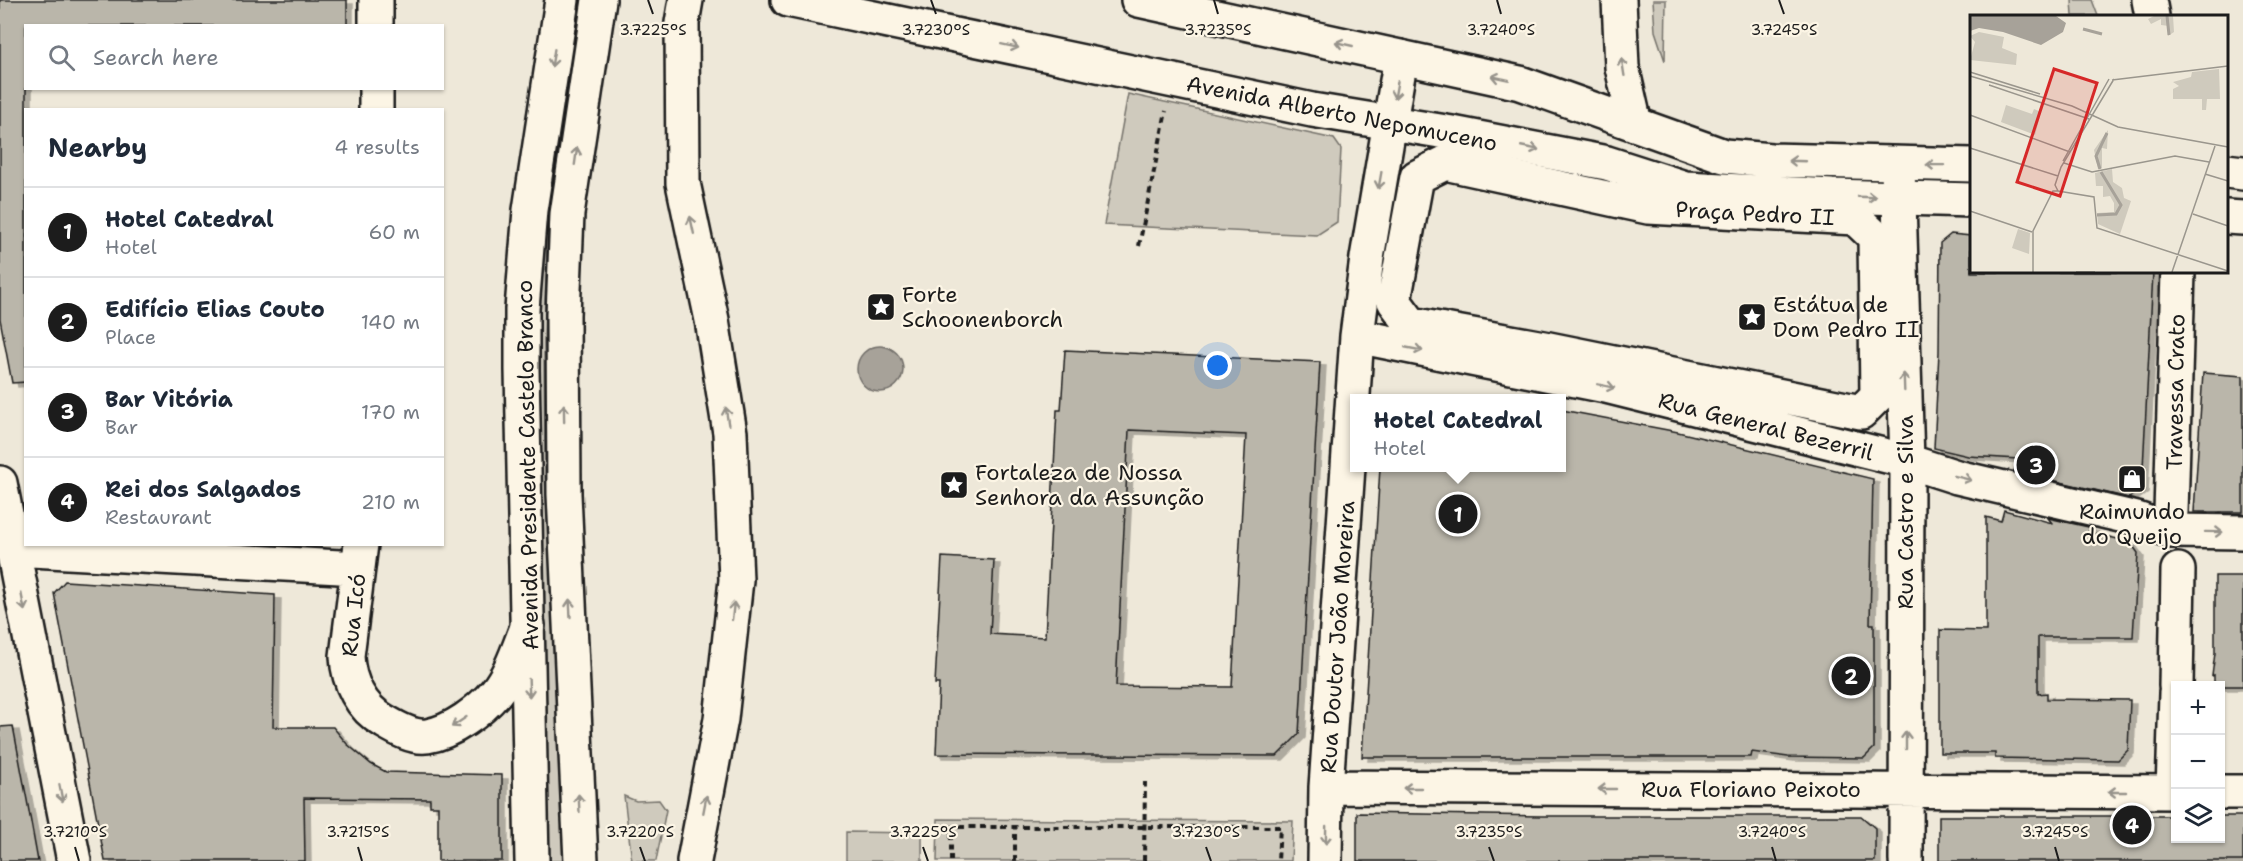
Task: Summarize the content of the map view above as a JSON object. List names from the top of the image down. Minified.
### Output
{"streets":{"street":["Avenida Alberto Nepomuceno","Praça Pedro II","Travessa Crato","Rua General Bezerril","Avenida Presidente Castelo Branco","Rua Castro e Silva","Rua Icó","Rua Doutor João Moreira","Rua Floriano Peixoto"]},"crossings":[["Avenida Alberto Nepomuceno","Rua Castro e Silva"],["Avenida Alberto Nepomuceno","Rua Doutor João Moreira"],["Rua General Bezerril","Rua Castro e Silva"],["Rua General Bezerril","Rua Doutor João Moreira"],["Avenida Presidente Castelo Branco","Rua Icó"],["Rua Castro e Silva","Rua Floriano Peixoto"],["Rua Doutor João Moreira","Rua Floriano Peixoto"]],"one_way":["Rua Castro e Silva","Rua Doutor João Moreira","Rua Floriano Peixoto"],"places":{"place":["Forte Schoonenborch","Estátua de Dom Pedro II","Fortaleza de Nossa Senhora da Assunção"],"shop":["Raimundo do Queijo"]},"page":{"search":"Search here","heading":["Nearby","4 results"],"list":[{"mark":"1","name":"Hotel Catedral","note":"Hotel","value":"60 m"},{"mark":"2","name":"Edifício Elias Couto","note":"Place","value":"140 m"},{"mark":"3","name":"Bar Vitória","note":"Bar","value":"170 m"},{"mark":"4","name":"Rei dos Salgados","note":"Restaurant","value":"210 m"}],"popup":["Hotel Catedral","Hotel"],"pins":["3","1","2","4"],"map_buttons":["+","−"]},"coordinates":["3.7225°S","3.7230°S","3.7235°S","3.7240°S","3.7245°S","3.7210°S","3.7215°S","3.7220°S"]}
